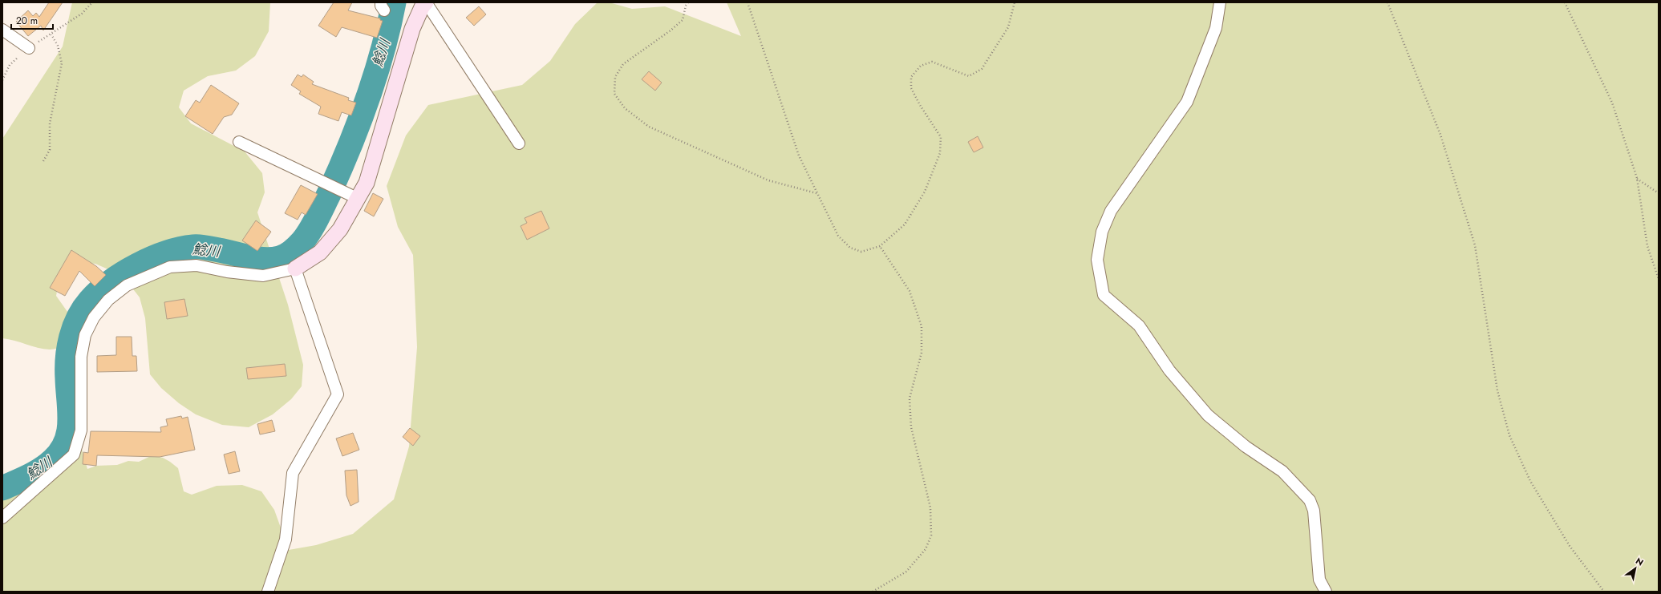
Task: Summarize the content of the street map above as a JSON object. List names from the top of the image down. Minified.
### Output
{"water":["鯰川"],"scale_bar":"20 m","north":"top right"}
